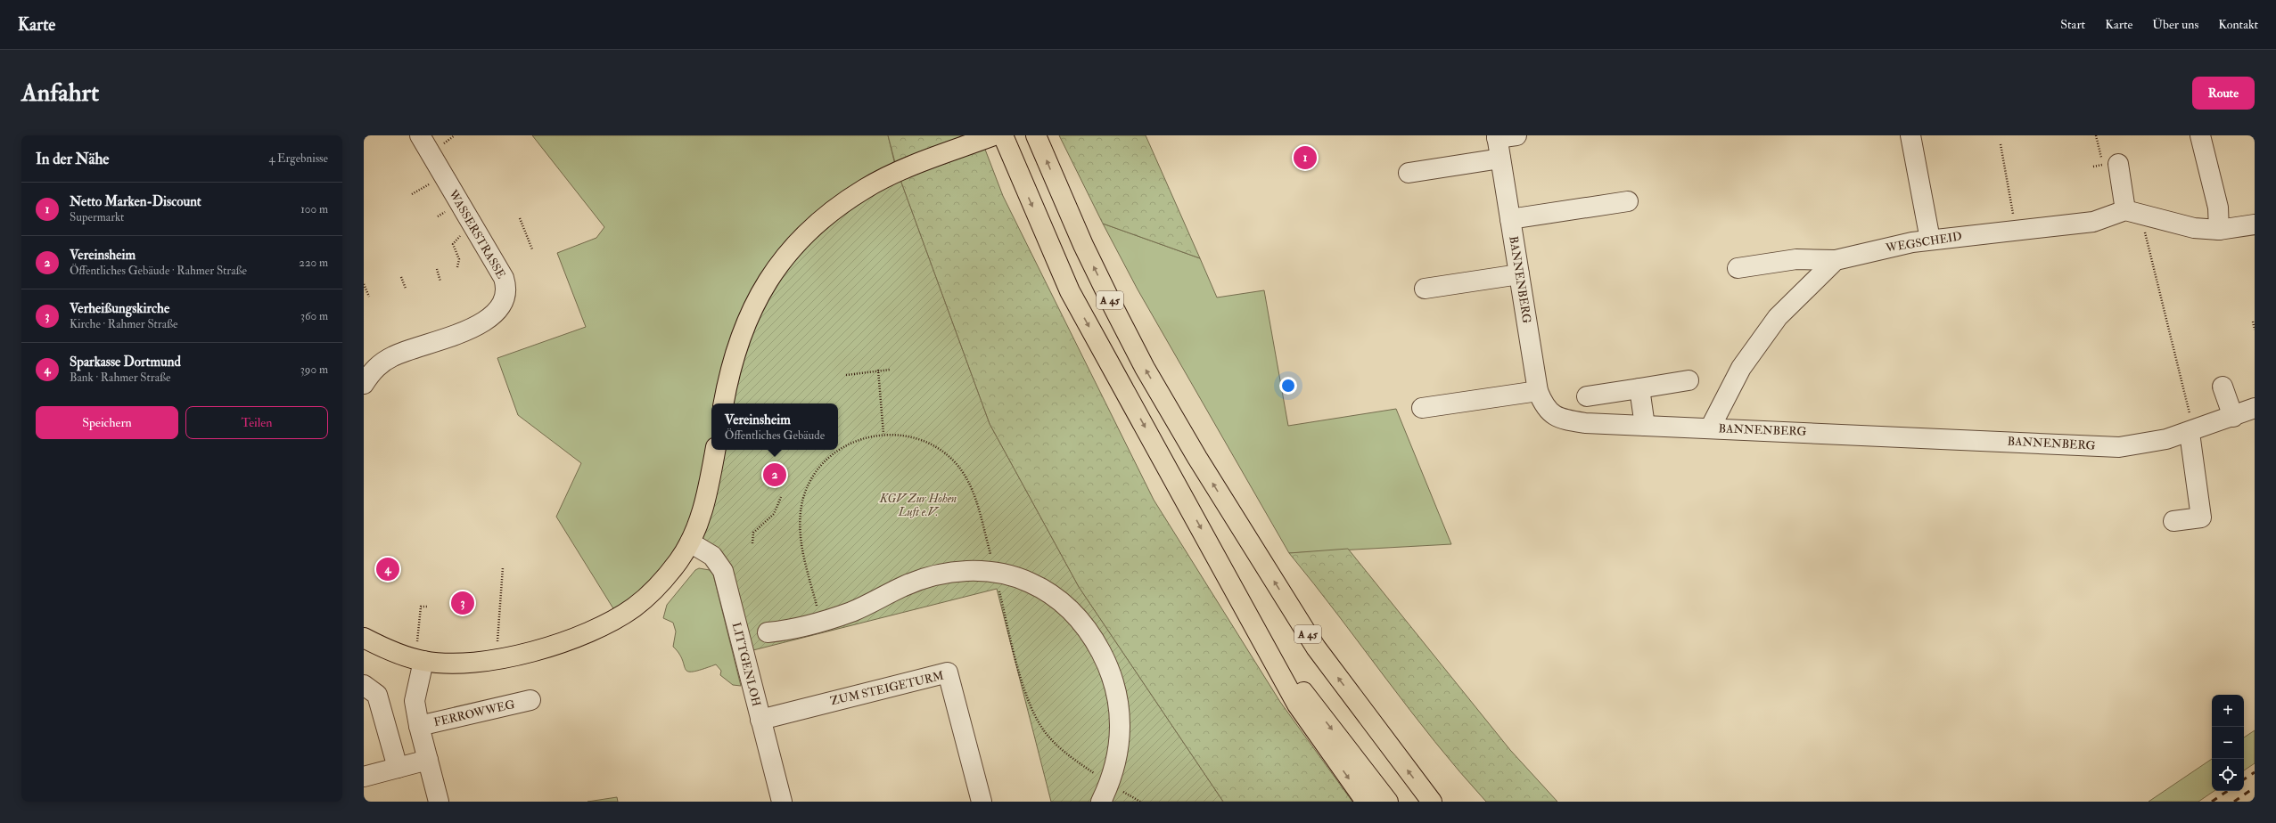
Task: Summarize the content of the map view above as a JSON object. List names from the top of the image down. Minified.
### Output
{"streets":{"main road":["A 45"],"street":["WASSERSTRASSE","WEGSCHEID","BANNENBERG","LITTGENLOH","ZUM STEIGETURM","FERROWWEG"]},"crossings":[["LITTGENLOH","ZUM STEIGETURM"]],"parks":["KGV Zur Hohen Luft e.V."],"page":{"header":"Karte","nav":["Start","Karte","Über uns","Kontakt"],"buttons":["Route",["Speichern","Teilen"]],"title":"Anfahrt","heading":["In der Nähe","4 Ergebnisse"],"pins":["1","2","4","3"],"list":[{"mark":"1","name":"Netto Marken-Discount","note":"Supermarkt","value":"100 m"},{"mark":"2","name":"Vereinsheim","note":"Öffentliches Gebäude · Rahmer Straße","value":"220 m"},{"mark":"3","name":"Verheißungskirche","note":"Kirche · Rahmer Straße","value":"360 m"},{"mark":"4","name":"Sparkasse Dortmund","note":"Bank · Rahmer Straße","value":"390 m"}],"popup":["Vereinsheim","Öffentliches Gebäude"],"map_buttons":["+","−"]}}
